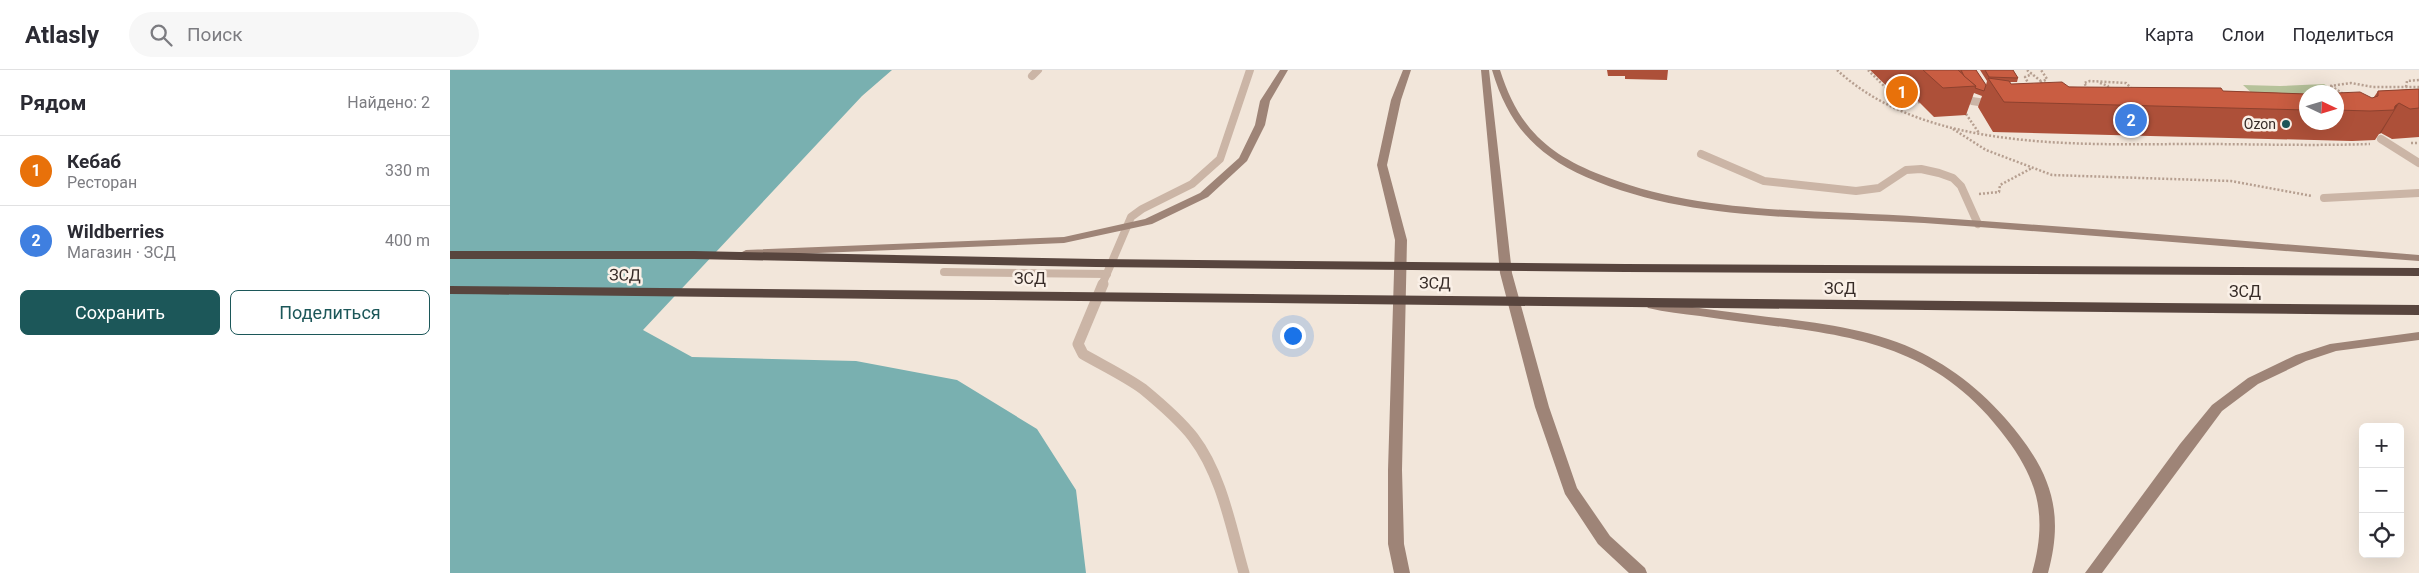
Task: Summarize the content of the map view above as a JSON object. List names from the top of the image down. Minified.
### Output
{"streets":{"highway":["ЗСД"]},"places":["Ozon"],"north":"right","page":{"header":"Atlasly","search":"Поиск","nav":["Карта","Слои","Поделиться"],"heading":["Рядом","Найдено: 2"],"pins":["1","2"],"list":[{"mark":"1","name":"Кебаб","note":"Ресторан","value":"330 m"},{"mark":"2","name":"Wildberries","note":"Магазин · ЗСД","value":"400 m"}],"buttons":["Сохранить","Поделиться"],"map_buttons":["+","−"]}}
